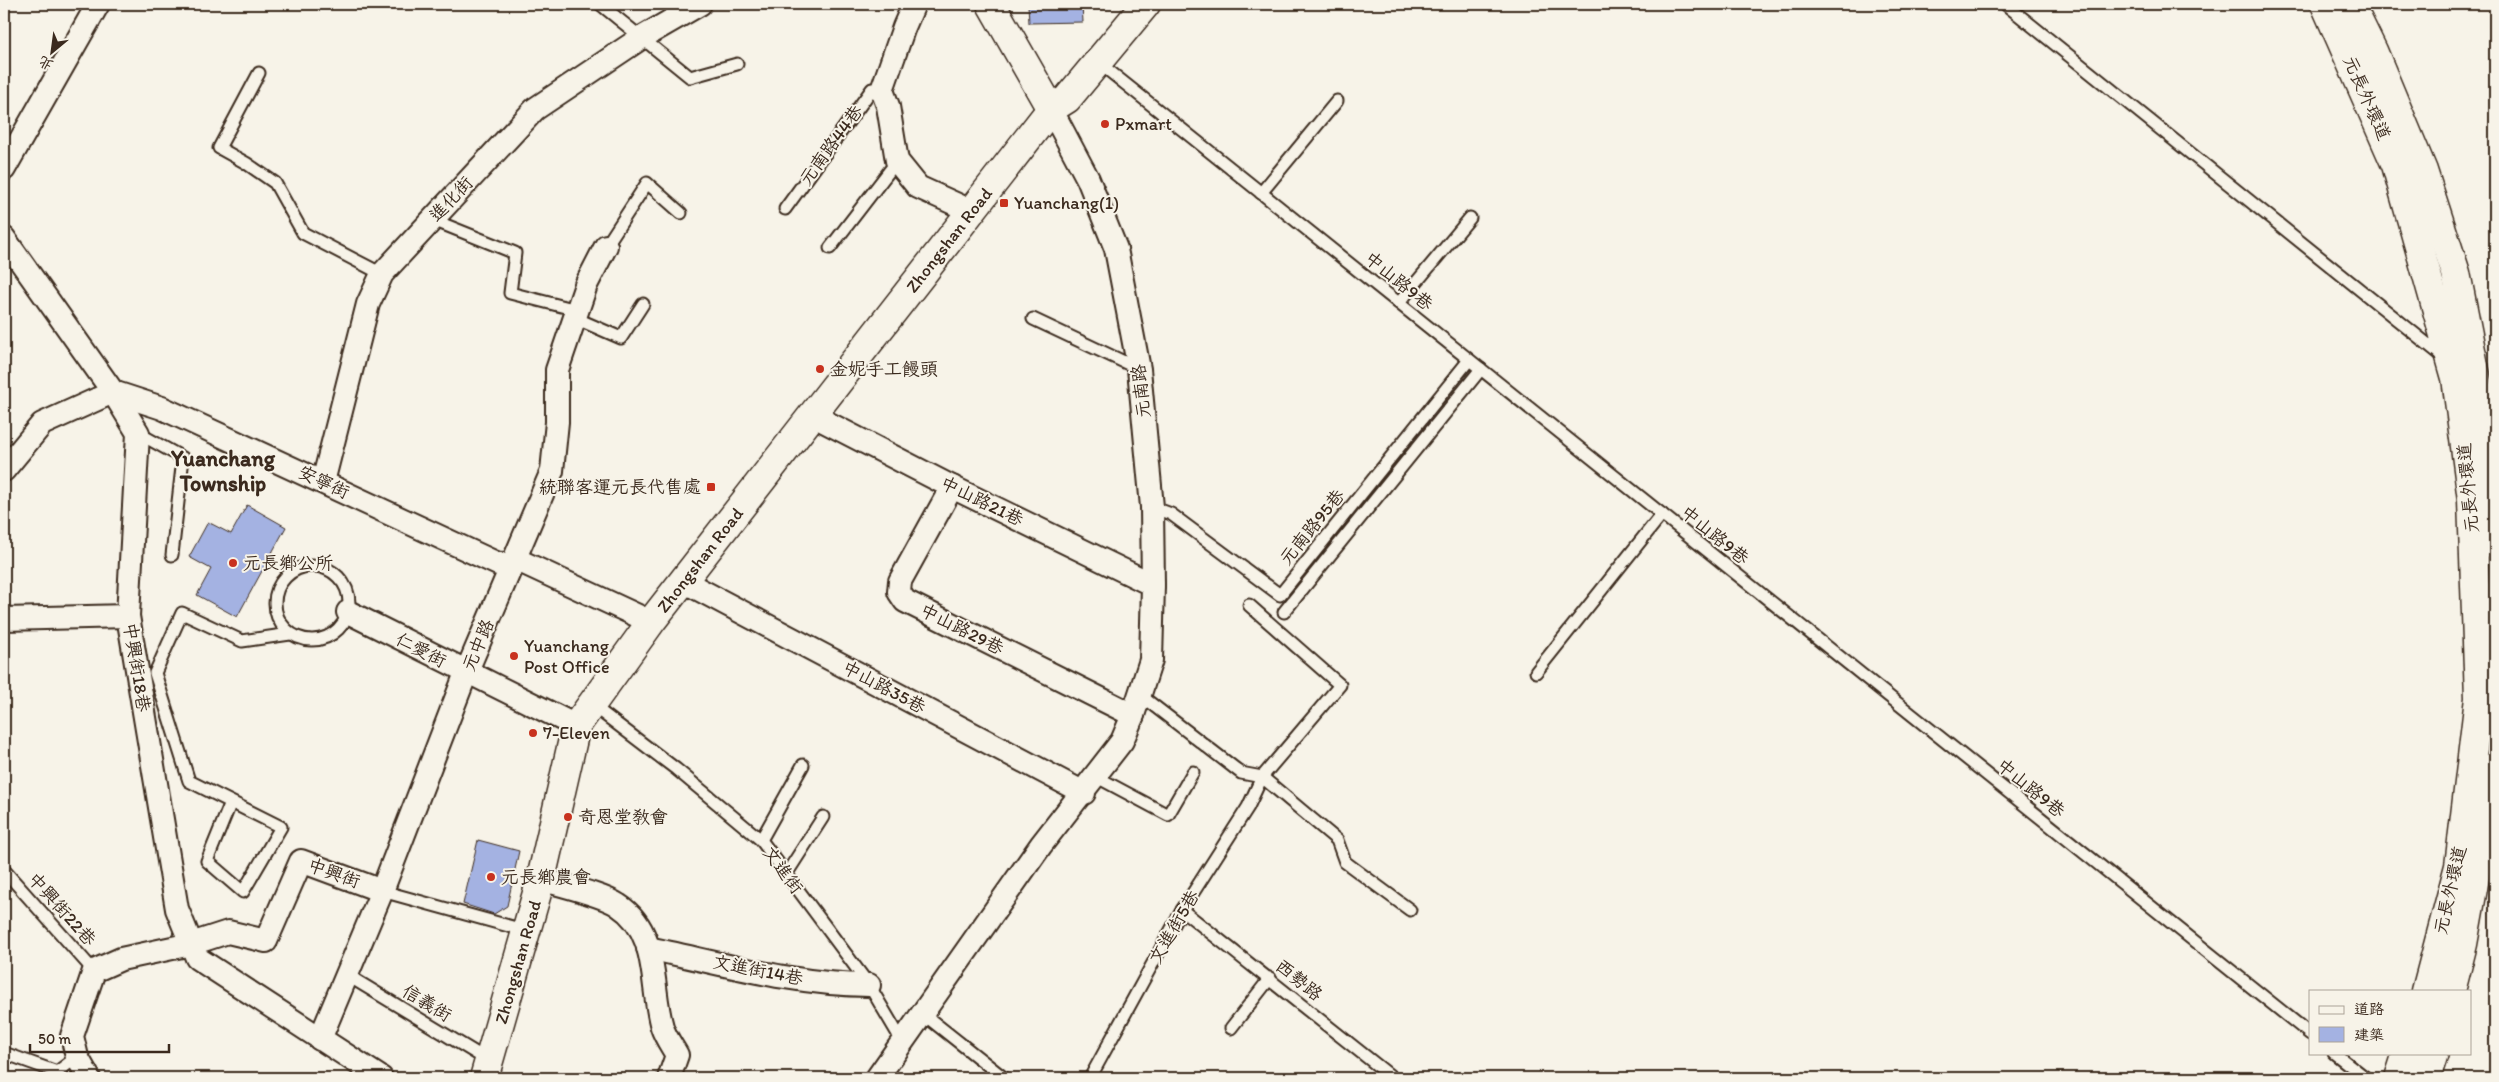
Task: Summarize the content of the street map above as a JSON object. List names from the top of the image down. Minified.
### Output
{"streets":{"street":["元長外環道","元南路44巷","進化街","Zhongshan Road","元南路","安寧街","中山路21巷","中山路29巷","元中路","仁愛街","中興街18巷","中山路35巷","中興街","文進街14巷"],"lane":["中山路9巷","元南路95巷","文進街","中興街22巷","文進街5巷","西勢路","信義街"]},"crossings":[["元南路44巷","Zhongshan Road"],["進化街","安寧街"],["Zhongshan Road","中山路9巷"],["Zhongshan Road","元南路"],["Zhongshan Road","安寧街"],["Zhongshan Road","中山路21巷"],["Zhongshan Road","仁愛街"],["Zhongshan Road","中山路35巷"],["Zhongshan Road","文進街"],["Zhongshan Road","中興街"],["Zhongshan Road","信義街"],["中山路9巷","元南路95巷"],["元南路","中山路21巷"],["元南路","元南路95巷"],["元南路","中山路29巷"],["元南路","中山路35巷"],["安寧街","元中路"],["中山路21巷","中山路29巷"],["元中路","仁愛街"],["元中路","中興街"],["元中路","信義街"],["中興街18巷","中興街"],["文進街","文進街14巷"],["中興街","中興街22巷"],["文進街5巷","西勢路"]],"districts":["Yuanchang Township"],"places":{"other":["Pxmart","金妮手工饅頭","元長鄉公所","Yuanchang Post Office","7-Eleven","奇恩堂教會","元長鄉農會"],"transit":["Yuanchang(1)","統聯客運元長代售處"]},"legend":["道路","建築"],"scale_bar":"50 m","north":"bottom left"}
